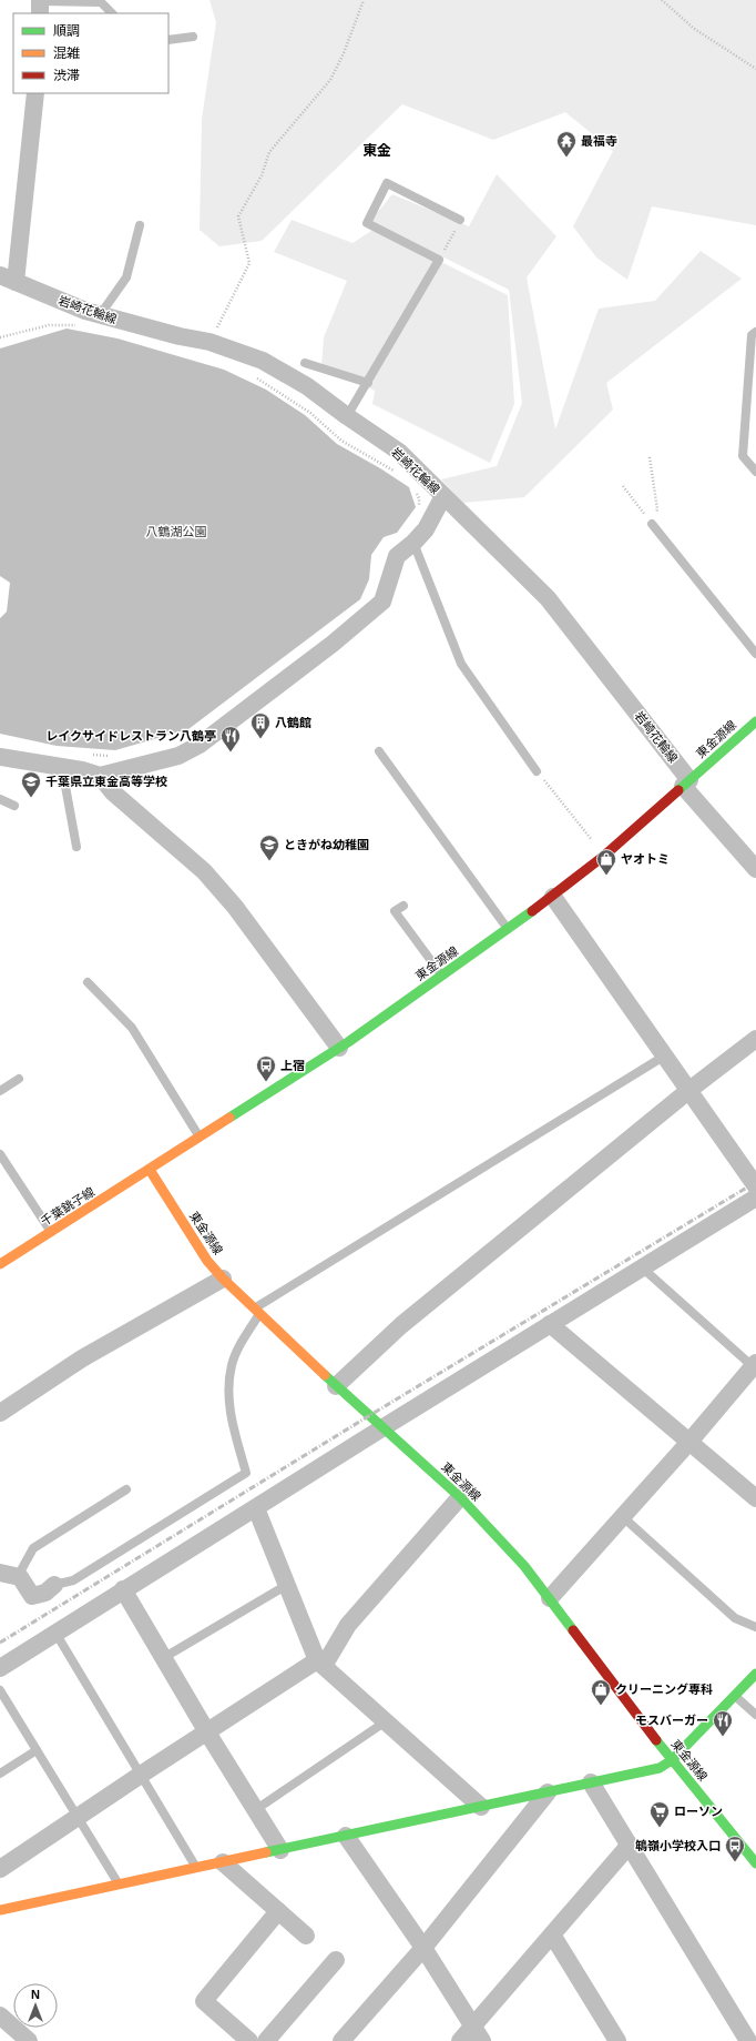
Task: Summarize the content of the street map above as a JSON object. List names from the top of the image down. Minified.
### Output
{"streets":{"main road":["東金源線","千葉銚子線"],"street":["岩崎花輪線"]},"crossings":[["岩崎花輪線","東金源線"],["東金源線","千葉銚子線"]],"districts":["東金"],"parks":["八鶴湖公園"],"places":{"temple":["最福寺"],"building":["八鶴館"],"restaurant":["レイクサイドレストラン八鶴亭","モスバーガー"],"school or university":["千葉県立東金高等学校","ときがね幼稚園"],"shop":["ヤオトミ","クリーニング専科"],"bus stop":["上宿","鵇嶺小学校入口"],"supermarket":["ローソン"]},"legend":["順調","混雑","渋滞"],"north":"top"}
